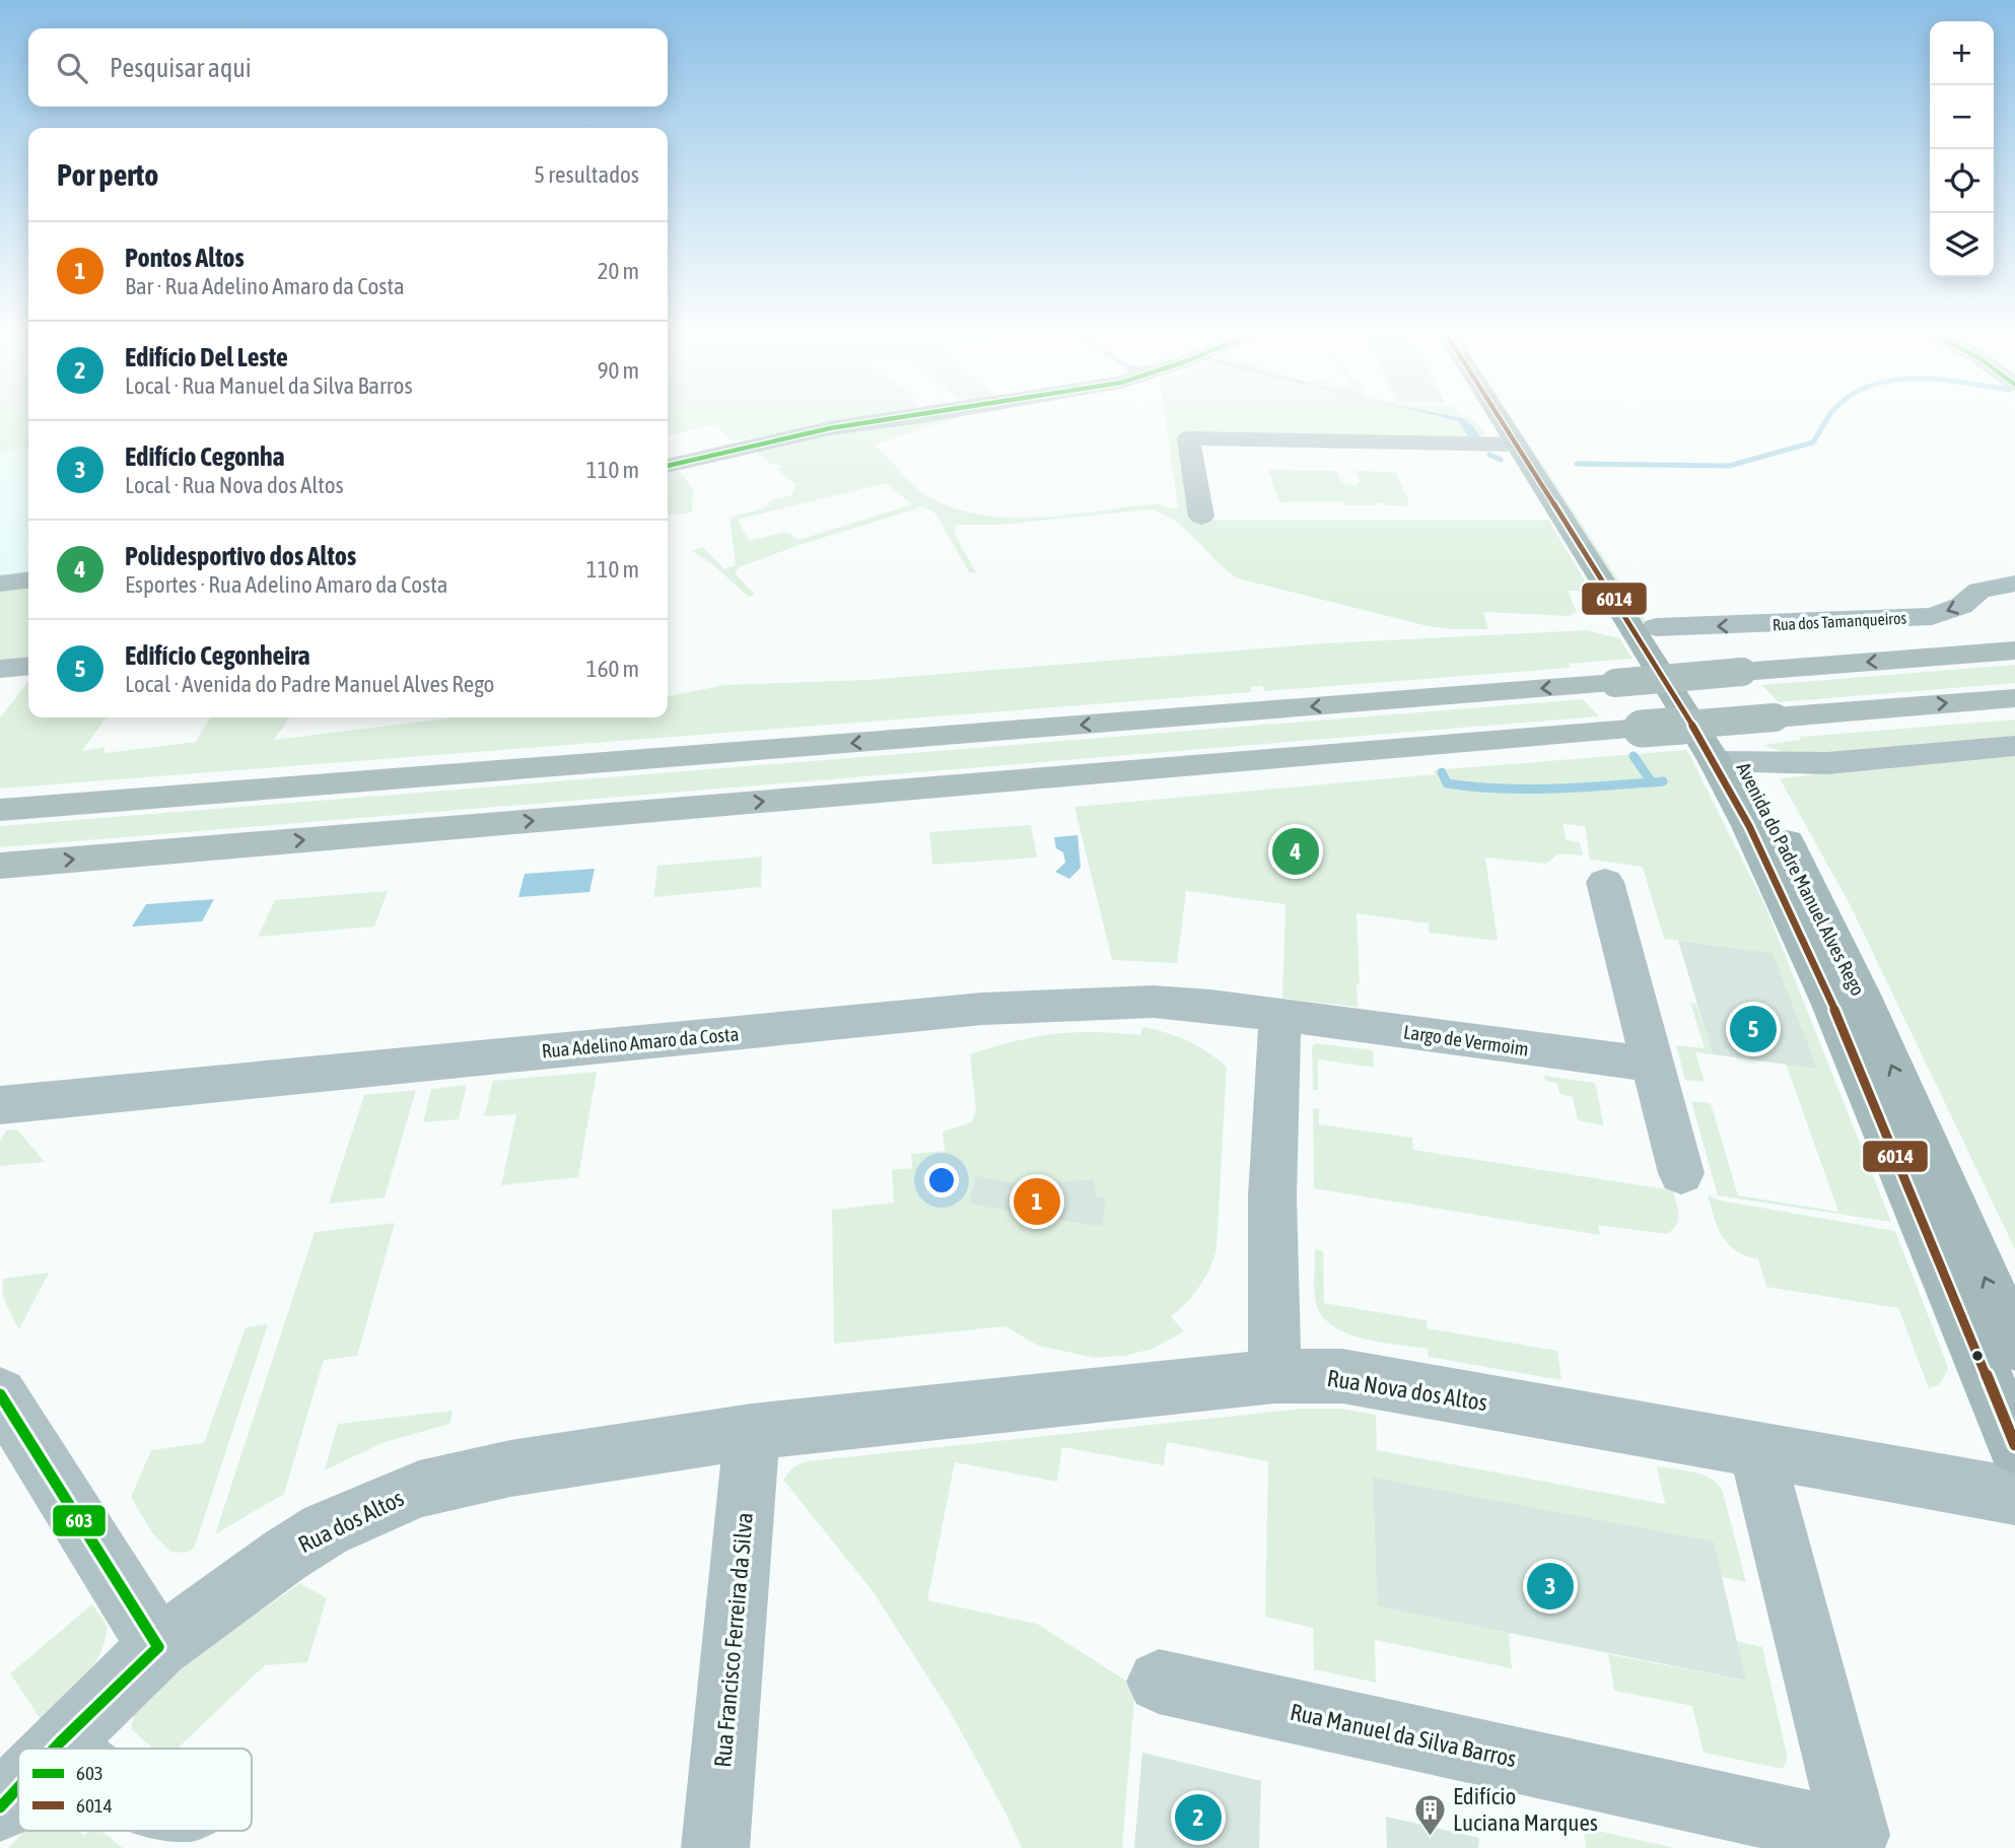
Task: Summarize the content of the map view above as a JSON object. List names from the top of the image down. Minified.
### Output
{"streets":{"main road":["Avenida do Padre Manuel Alves Rego"],"street":["Rua dos Tamanqueiros","Largo de Vermoim","Rua Adelino Amaro da Costa","Rua Nova dos Altos","Rua dos Altos","Rua Francisco Ferreira da Silva","Rua Manuel da Silva Barros"]},"crossings":[["Rua dos Tamanqueiros","Avenida do Padre Manuel Alves Rego"],["Largo de Vermoim","Rua Adelino Amaro da Costa"],["Rua Nova dos Altos","Rua dos Altos"],["Rua Nova dos Altos","Rua Francisco Ferreira da Silva"],["Rua Nova dos Altos","Rua Manuel da Silva Barros"],["Rua dos Altos","Rua Francisco Ferreira da Silva"]],"places":{"building":["Edifício Luciana Marques"]},"lines":["transit line 603","transit line 6014"],"legend":["603","6014"],"page":{"map_buttons":["+","−"],"search":"Pesquisar aqui","heading":["Por perto","5 resultados"],"list":[{"mark":"1","name":"Pontos Altos","note":"Bar · Rua Adelino Amaro da Costa","value":"20 m"},{"mark":"2","name":"Edifício Del Leste","note":"Local · Rua Manuel da Silva Barros","value":"90 m"},{"mark":"3","name":"Edifício Cegonha","note":"Local · Rua Nova dos Altos","value":"110 m"},{"mark":"4","name":"Polidesportivo dos Altos","note":"Esportes · Rua Adelino Amaro da Costa","value":"110 m"},{"mark":"5","name":"Edifício Cegonheira","note":"Local · Avenida do Padre Manuel Alves Rego","value":"160 m"}],"pins":["4","5","1","3","2"]}}
